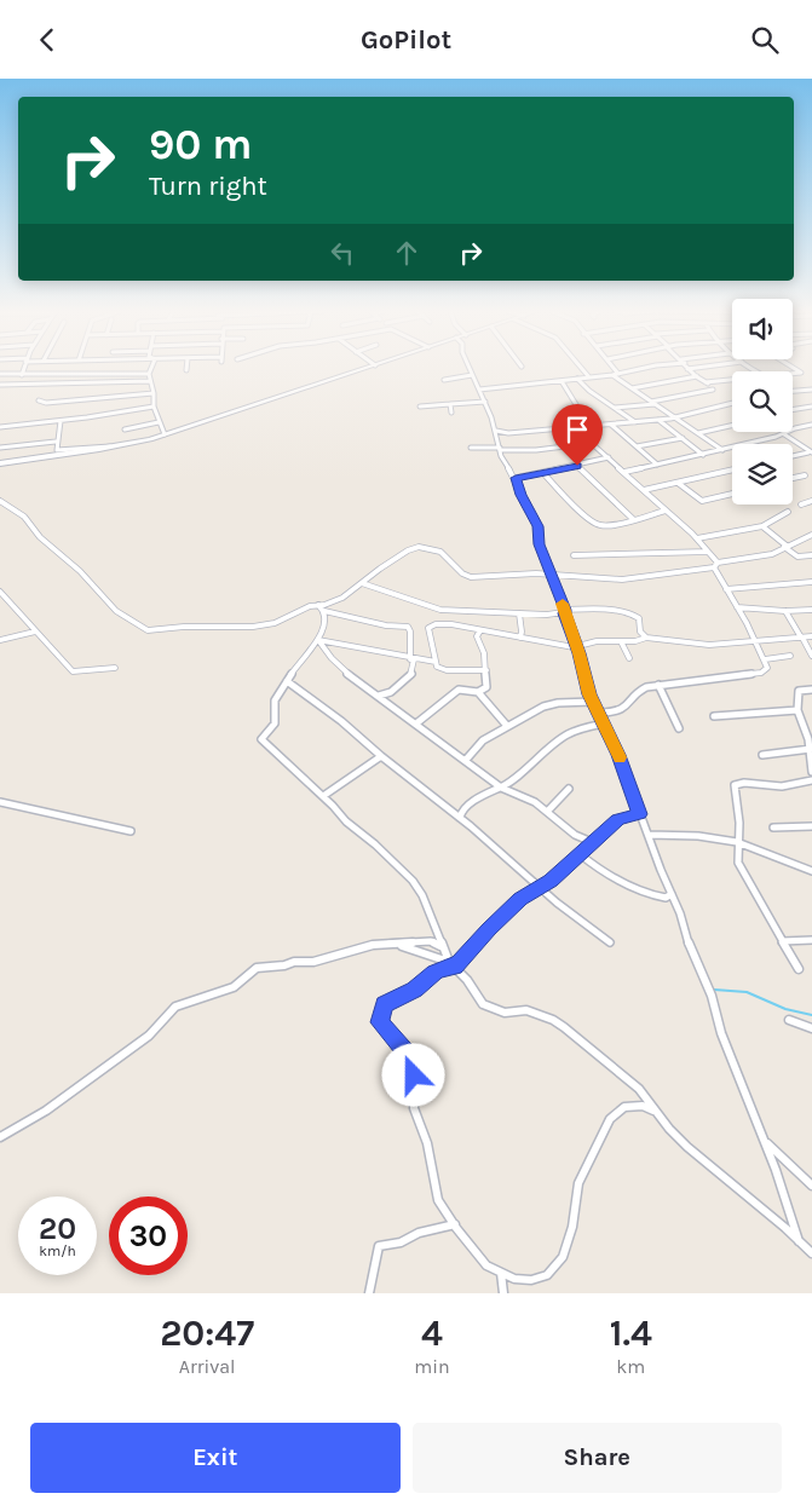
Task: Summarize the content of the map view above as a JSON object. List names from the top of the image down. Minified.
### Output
{"page":{"header":"GoPilot","turn":["90 m","Turn right"],"speed":"20 km/h","limit":"30","eta":["20:47","Arrival","4","min","1.4","km"],"buttons":["Exit","Share"]}}
